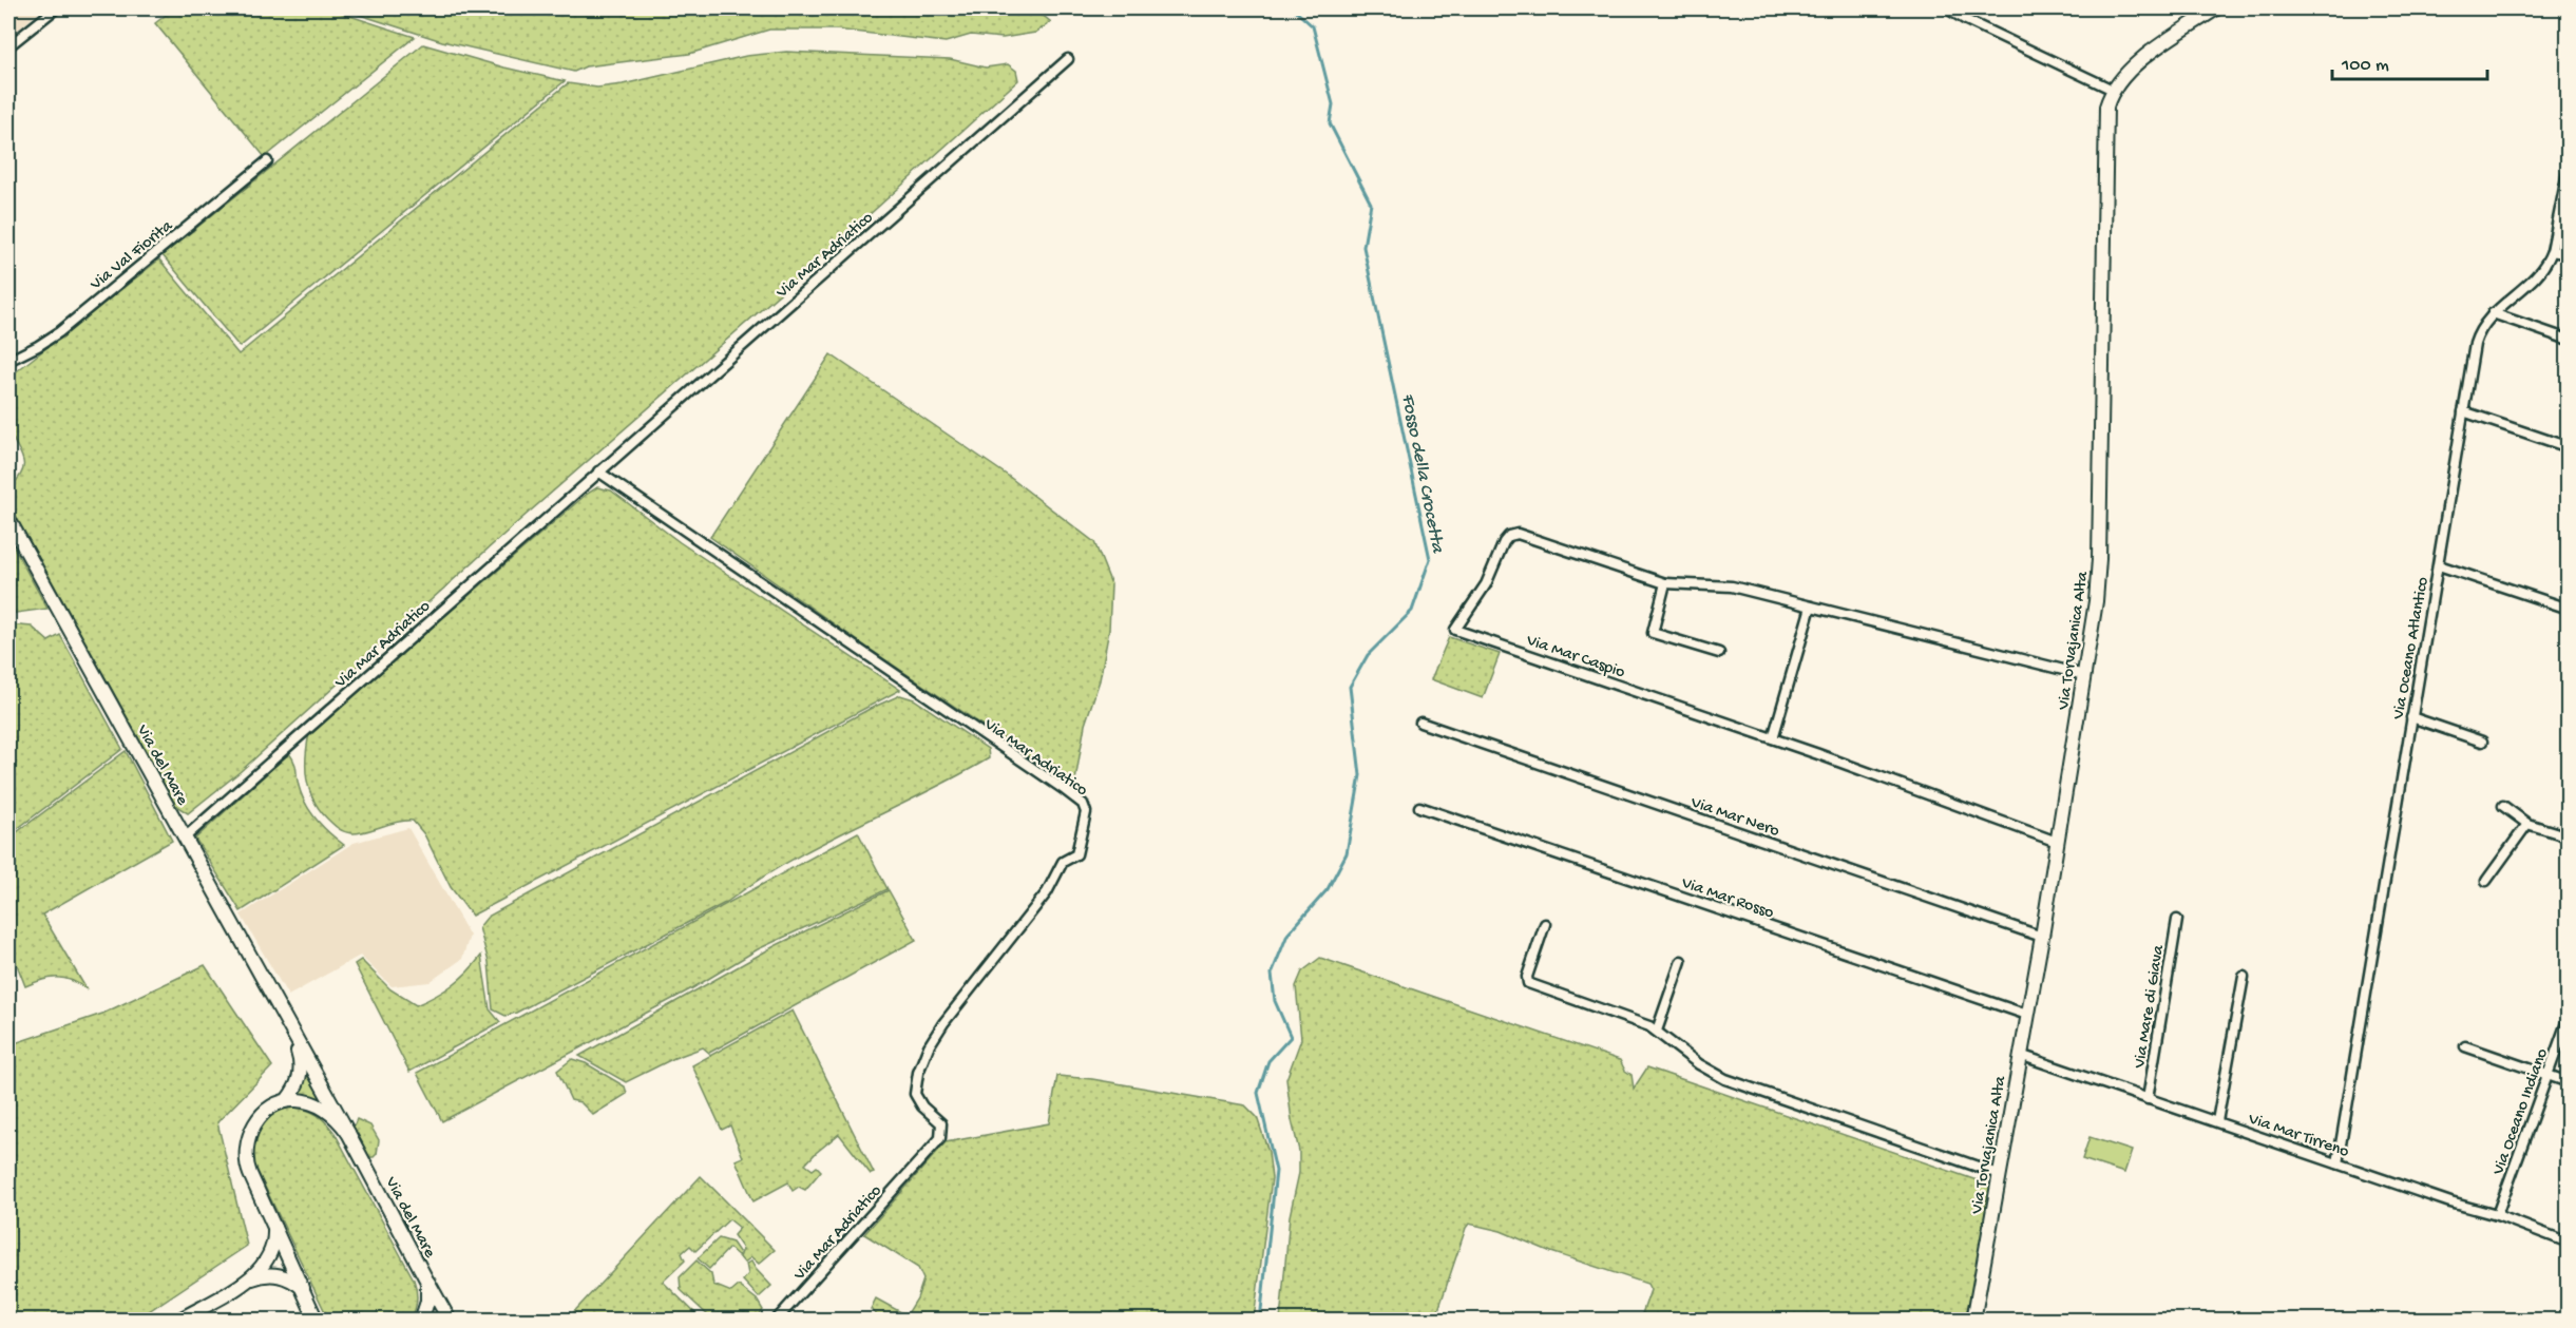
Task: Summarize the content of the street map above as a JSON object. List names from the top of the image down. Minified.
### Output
{"streets":{"street":["Via Val Fiorita","Via Mar Adriatico","Via Torvajanica Alta","Via Oceano Atlantico","Via Mar Caspio","Via del Mare","Via Mar Nero","Via Mar Rosso","Via Mare di Giava","Via Oceano Indiano","Via Mar Tirreno"]},"crossings":[["Via Mar Adriatico","Via del Mare"],["Via Torvajanica Alta","Via Mar Caspio"],["Via Torvajanica Alta","Via Mar Nero"],["Via Torvajanica Alta","Via Mar Rosso"],["Via Torvajanica Alta","Via Mar Tirreno"],["Via Oceano Atlantico","Via Mar Tirreno"],["Via Mare di Giava","Via Mar Tirreno"],["Via Oceano Indiano","Via Mar Tirreno"]],"water":["Fosso della Crocetta"],"scale_bar":"100 m"}
